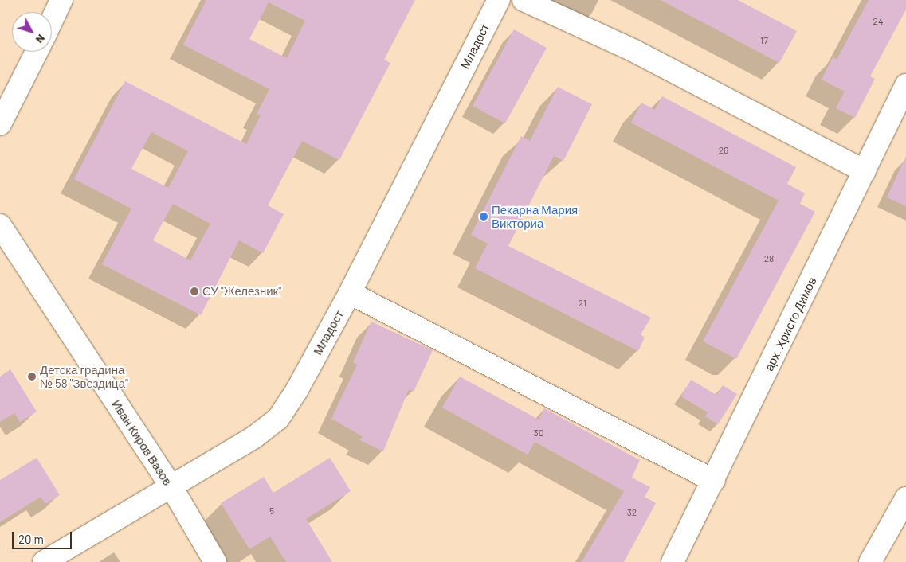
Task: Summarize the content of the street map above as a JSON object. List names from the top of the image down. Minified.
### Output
{"streets":{"street":["Младост","арх. Христо Димов","Иван Киров Вазов"]},"crossings":[["Младост","Иван Киров Вазов"]],"places":["Пекарна Мария Викториа","СУ \"Железник\"","Детска градина № 58 \"Звездица\""],"house_numbers":["24","17","26","28","21","30","5","32"],"scale_bar":"20 m","north":"bottom right"}
